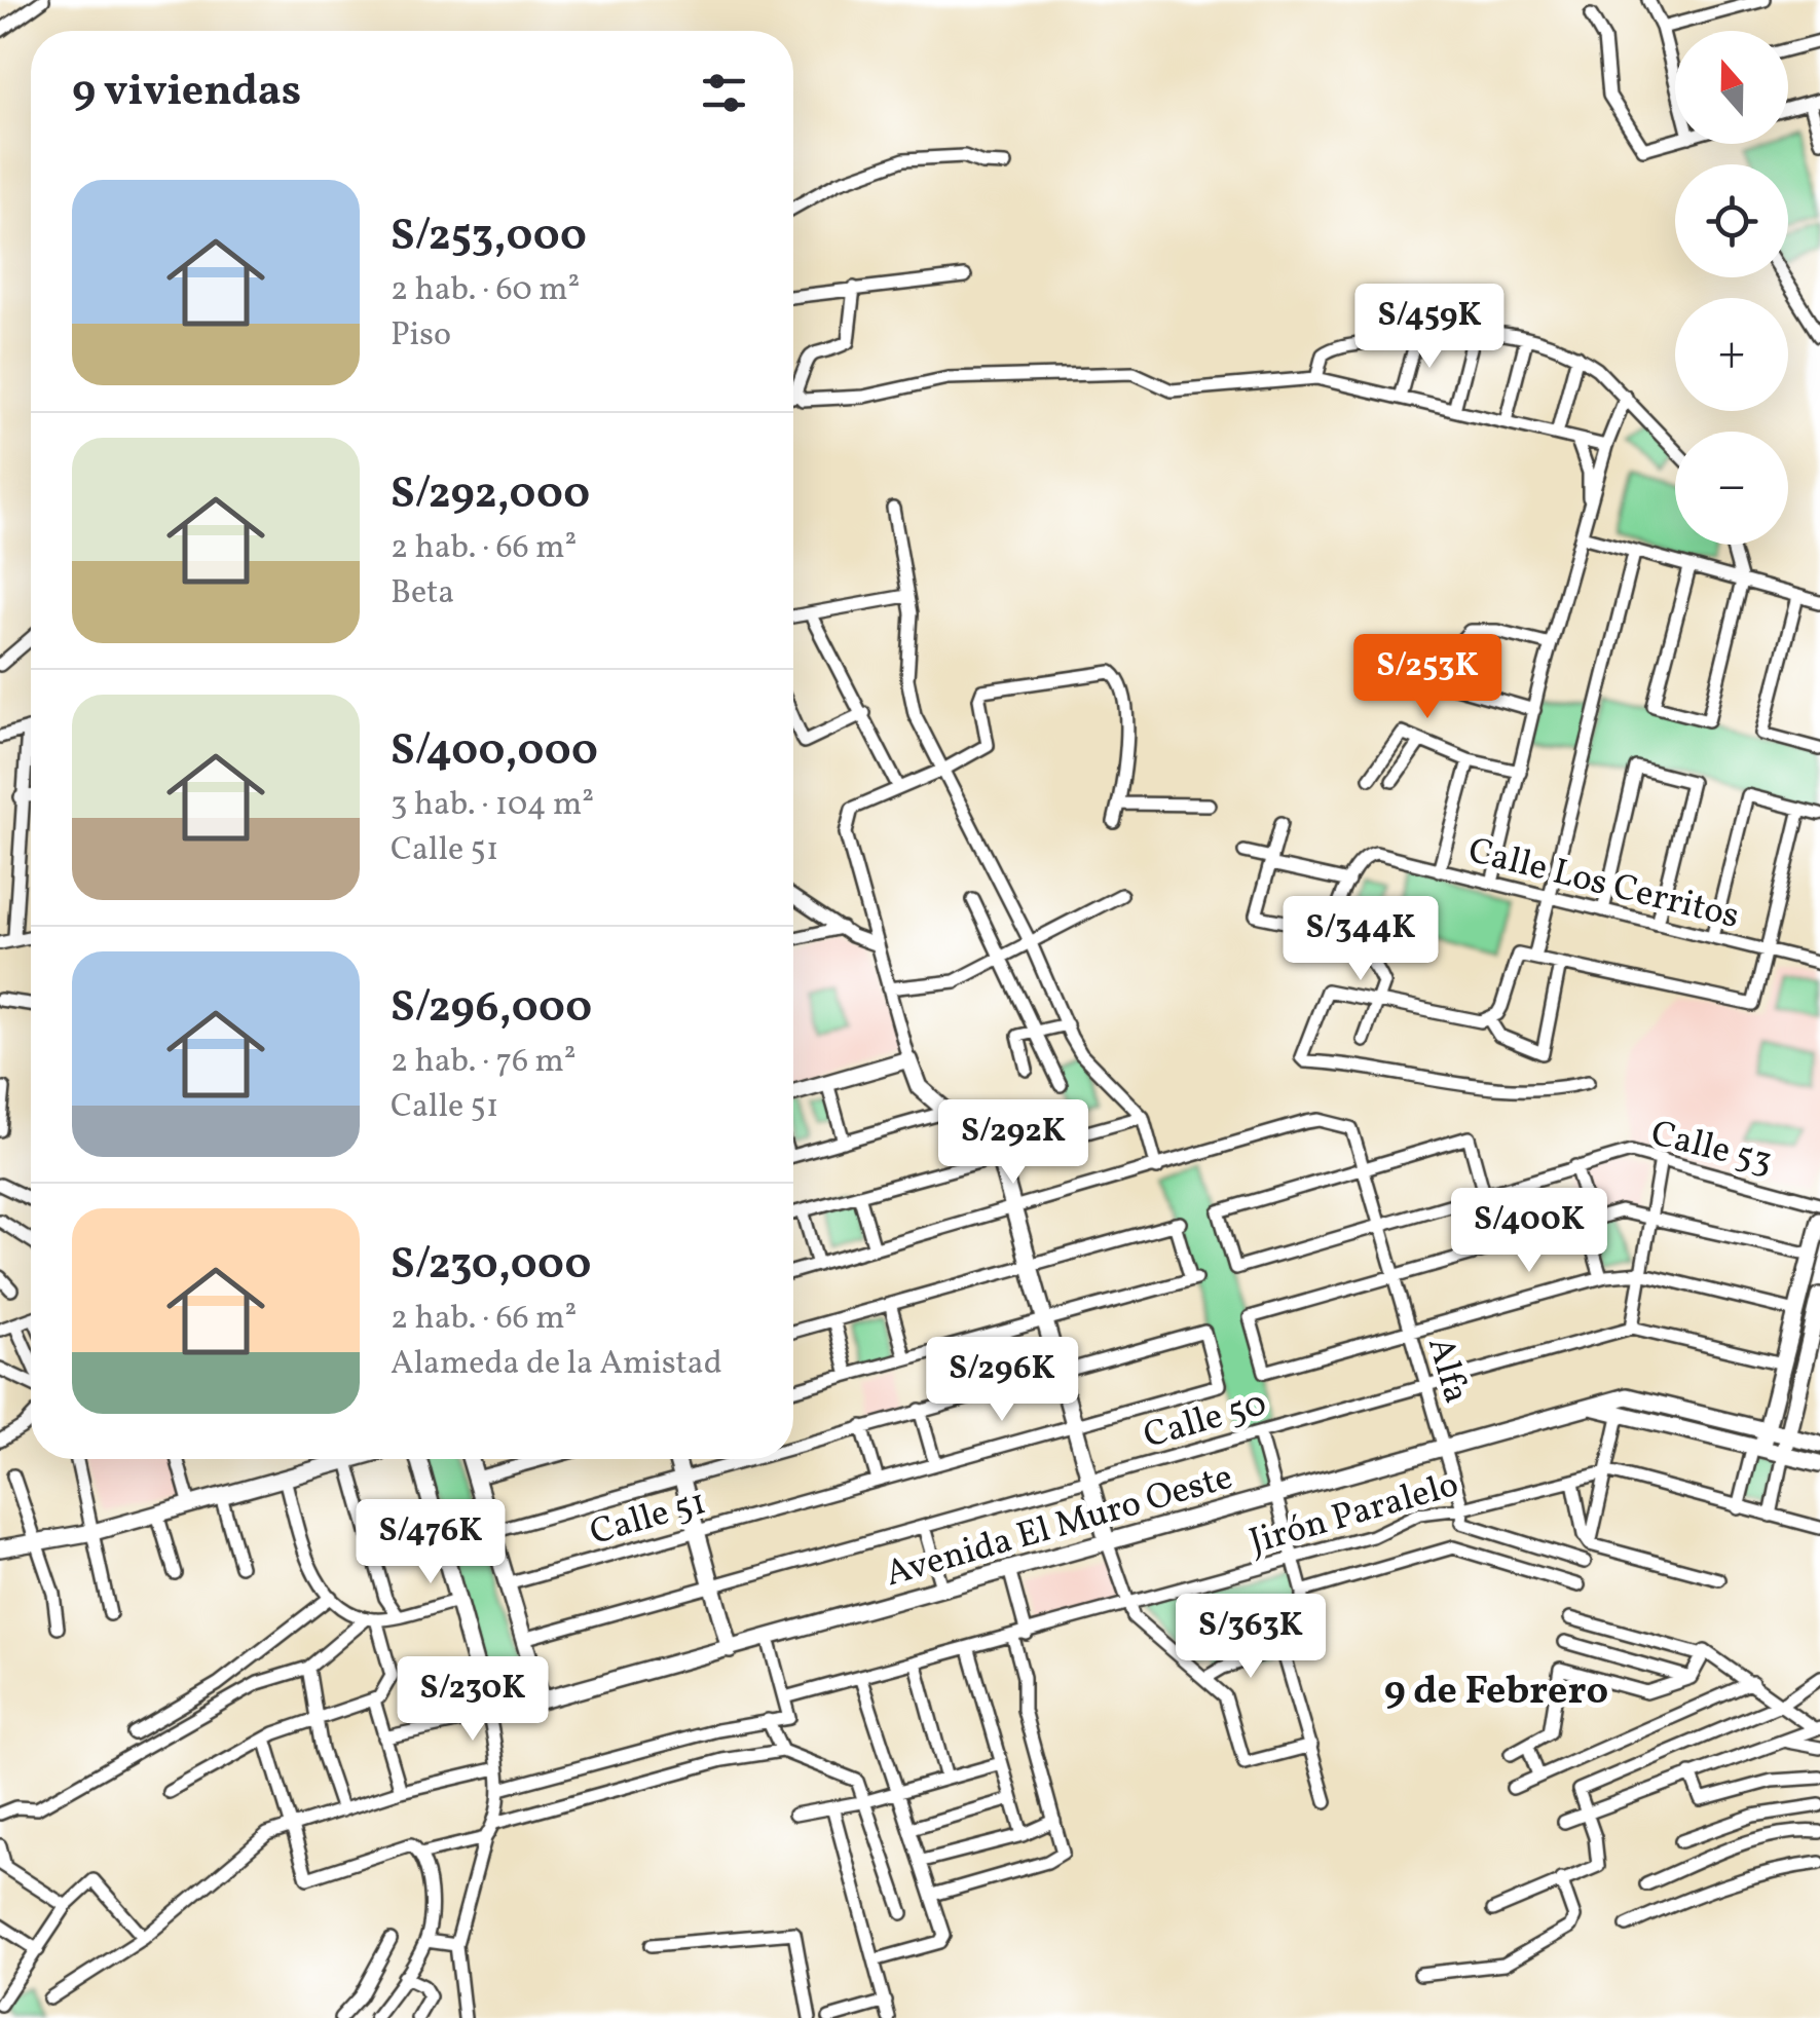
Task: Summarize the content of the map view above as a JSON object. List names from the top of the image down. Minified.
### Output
{"streets":{"street":["Calle Los Cerritos","Calle 53","Alfa","Calle 50","Jirón Paralelo","Calle 51","Avenida El Muro Oeste"]},"crossings":[["Calle 53","Alfa"],["Alfa","Calle 50"],["Alfa","Jirón Paralelo"],["Alfa","Avenida El Muro Oeste"]],"districts":["9 de Febrero"],"north":"top","page":{"map_buttons":["+","−"],"heading":"9 viviendas","list":[{"name":"S/253,000","note":"2 hab. · 60 m² · Piso"},{"name":"S/292,000","note":"2 hab. · 66 m² · Beta"},{"name":"S/400,000","note":"3 hab. · 104 m² · Calle 51"},{"name":"S/296,000","note":"2 hab. · 76 m² · Calle 51"},{"name":"S/230,000","note":"2 hab. · 66 m² · Alameda de la Amistad"}],"price":["S/459K","S/253K","S/344K","S/292K","S/400K","S/296K","S/476K","S/363K","S/230K"]}}
